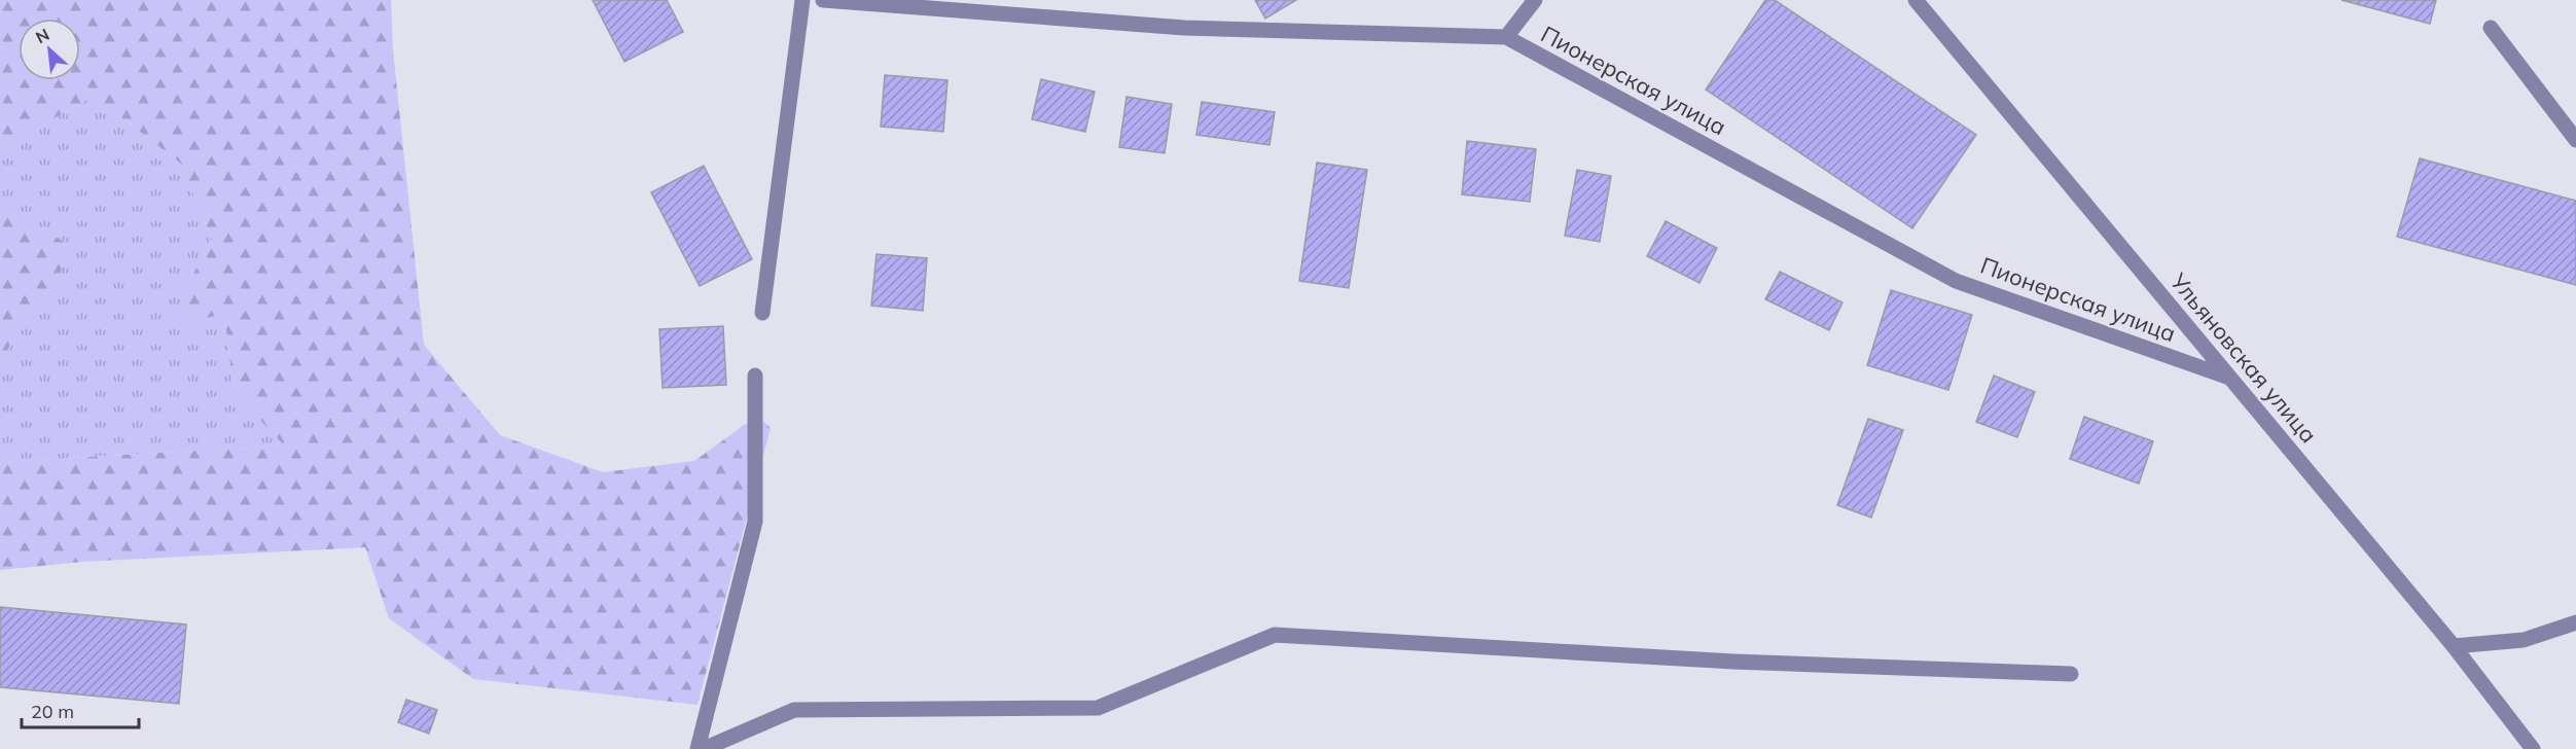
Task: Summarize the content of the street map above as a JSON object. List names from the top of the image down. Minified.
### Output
{"streets":{"street":["Пионерская улица","Ульяновская улица"]},"crossings":[["Пионерская улица","Ульяновская улица"]],"scale_bar":"20 m","north":"top left"}
